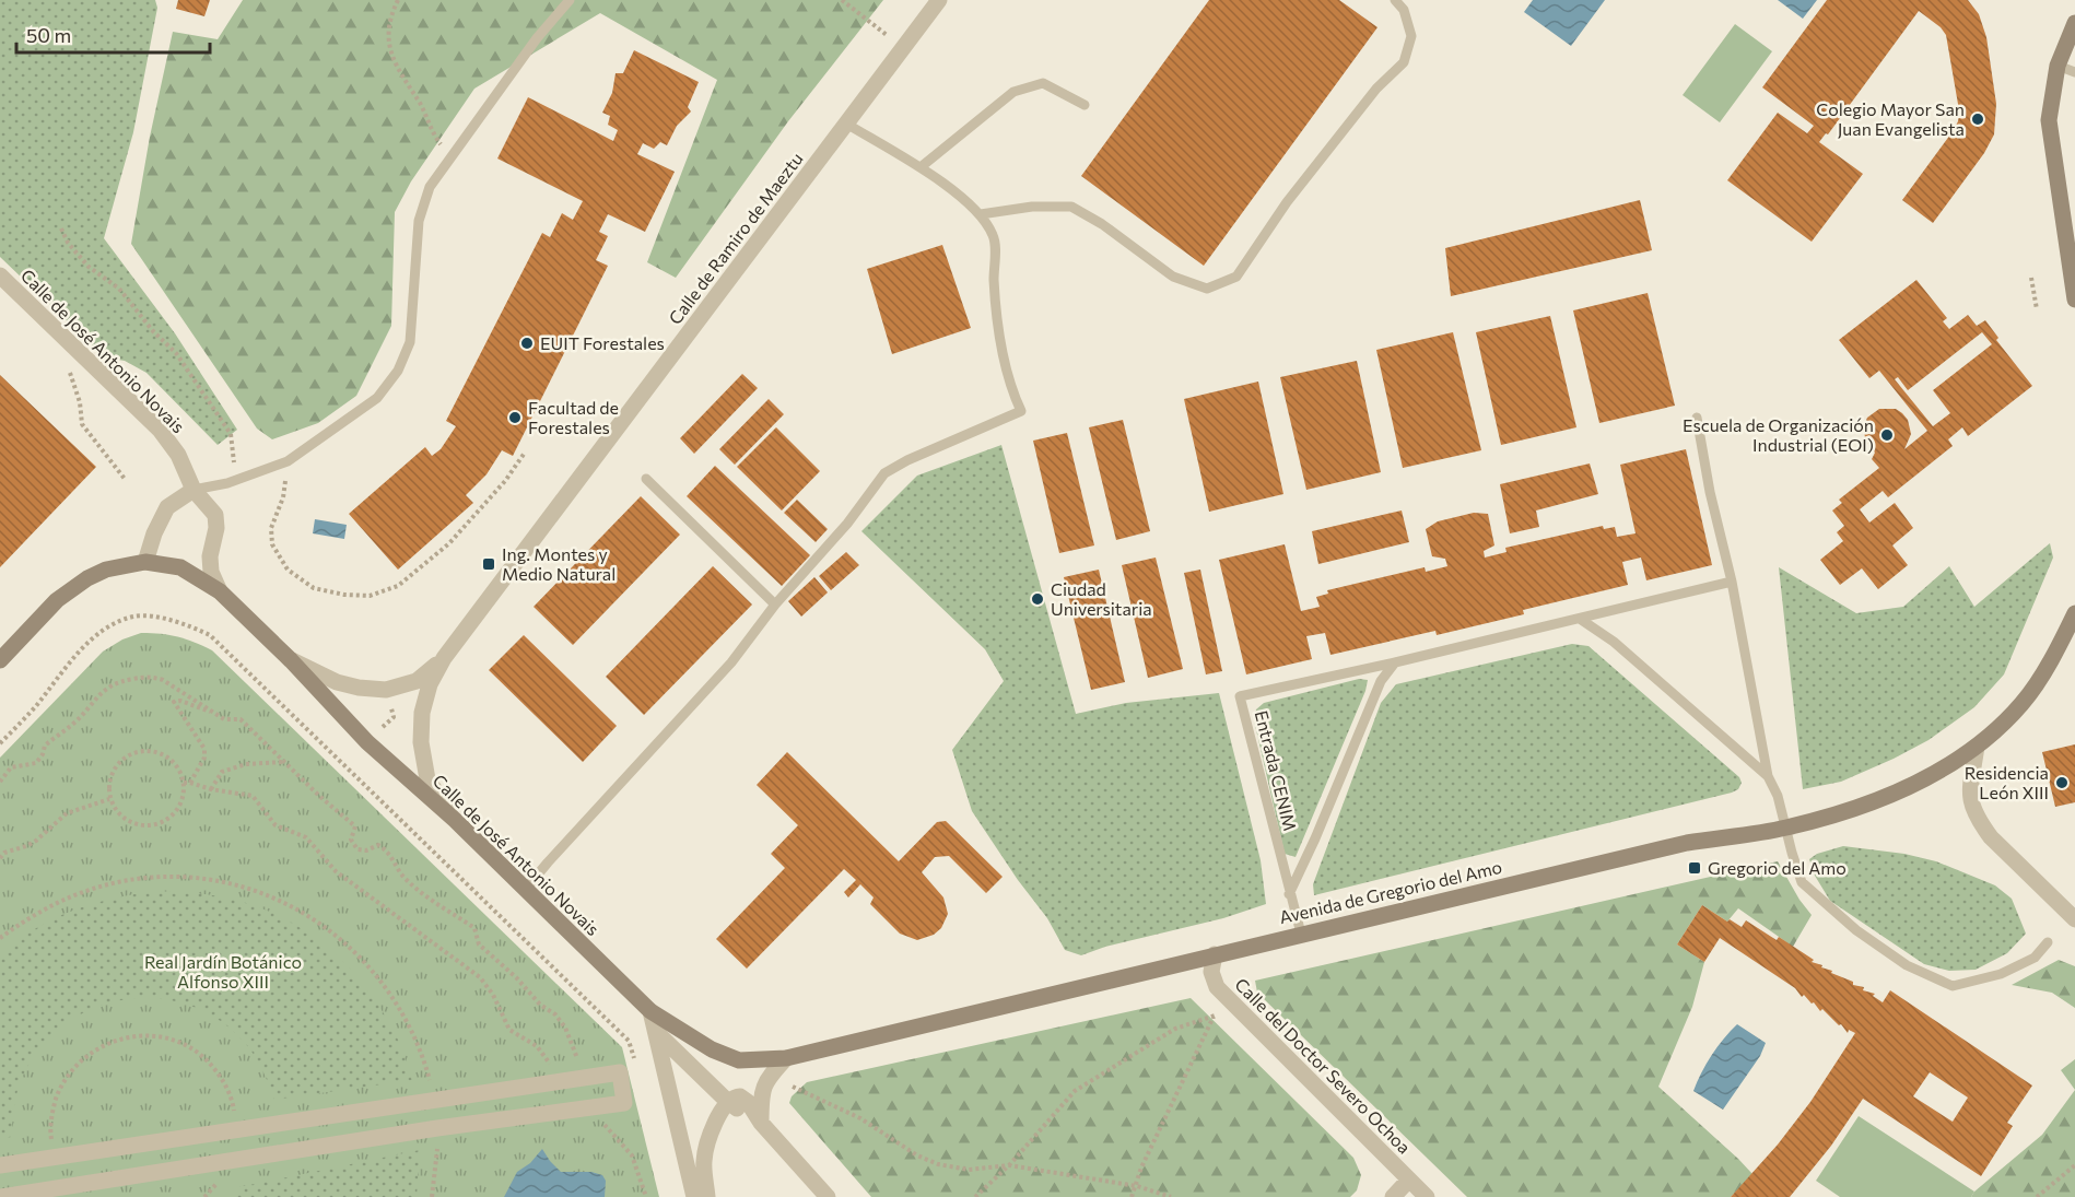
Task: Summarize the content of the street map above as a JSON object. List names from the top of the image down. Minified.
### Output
{"streets":{"street":["Calle de Ramiro de Maeztu","Calle de José Antonio Novais","Avenida de Gregorio del Amo","Calle del Doctor Severo Ochoa"],"lane":["Entrada CENIM"]},"crossings":[["Calle de Ramiro de Maeztu","Calle de José Antonio Novais"],["Calle de José Antonio Novais","Avenida de Gregorio del Amo"],["Entrada CENIM","Avenida de Gregorio del Amo"],["Avenida de Gregorio del Amo","Calle del Doctor Severo Ochoa"]],"parks":["Real Jardín Botánico Alfonso XIII"],"places":{"other":["Colegio Mayor San Juan Evangelista","EUIT Forestales","Facultad de Forestales","Escuela de Organización Industrial (EOI)","Ciudad Universitaria","Residencia León XIII"],"transit":["Ing. Montes y Medio Natural","Gregorio del Amo"]},"scale_bar":"50 m"}
